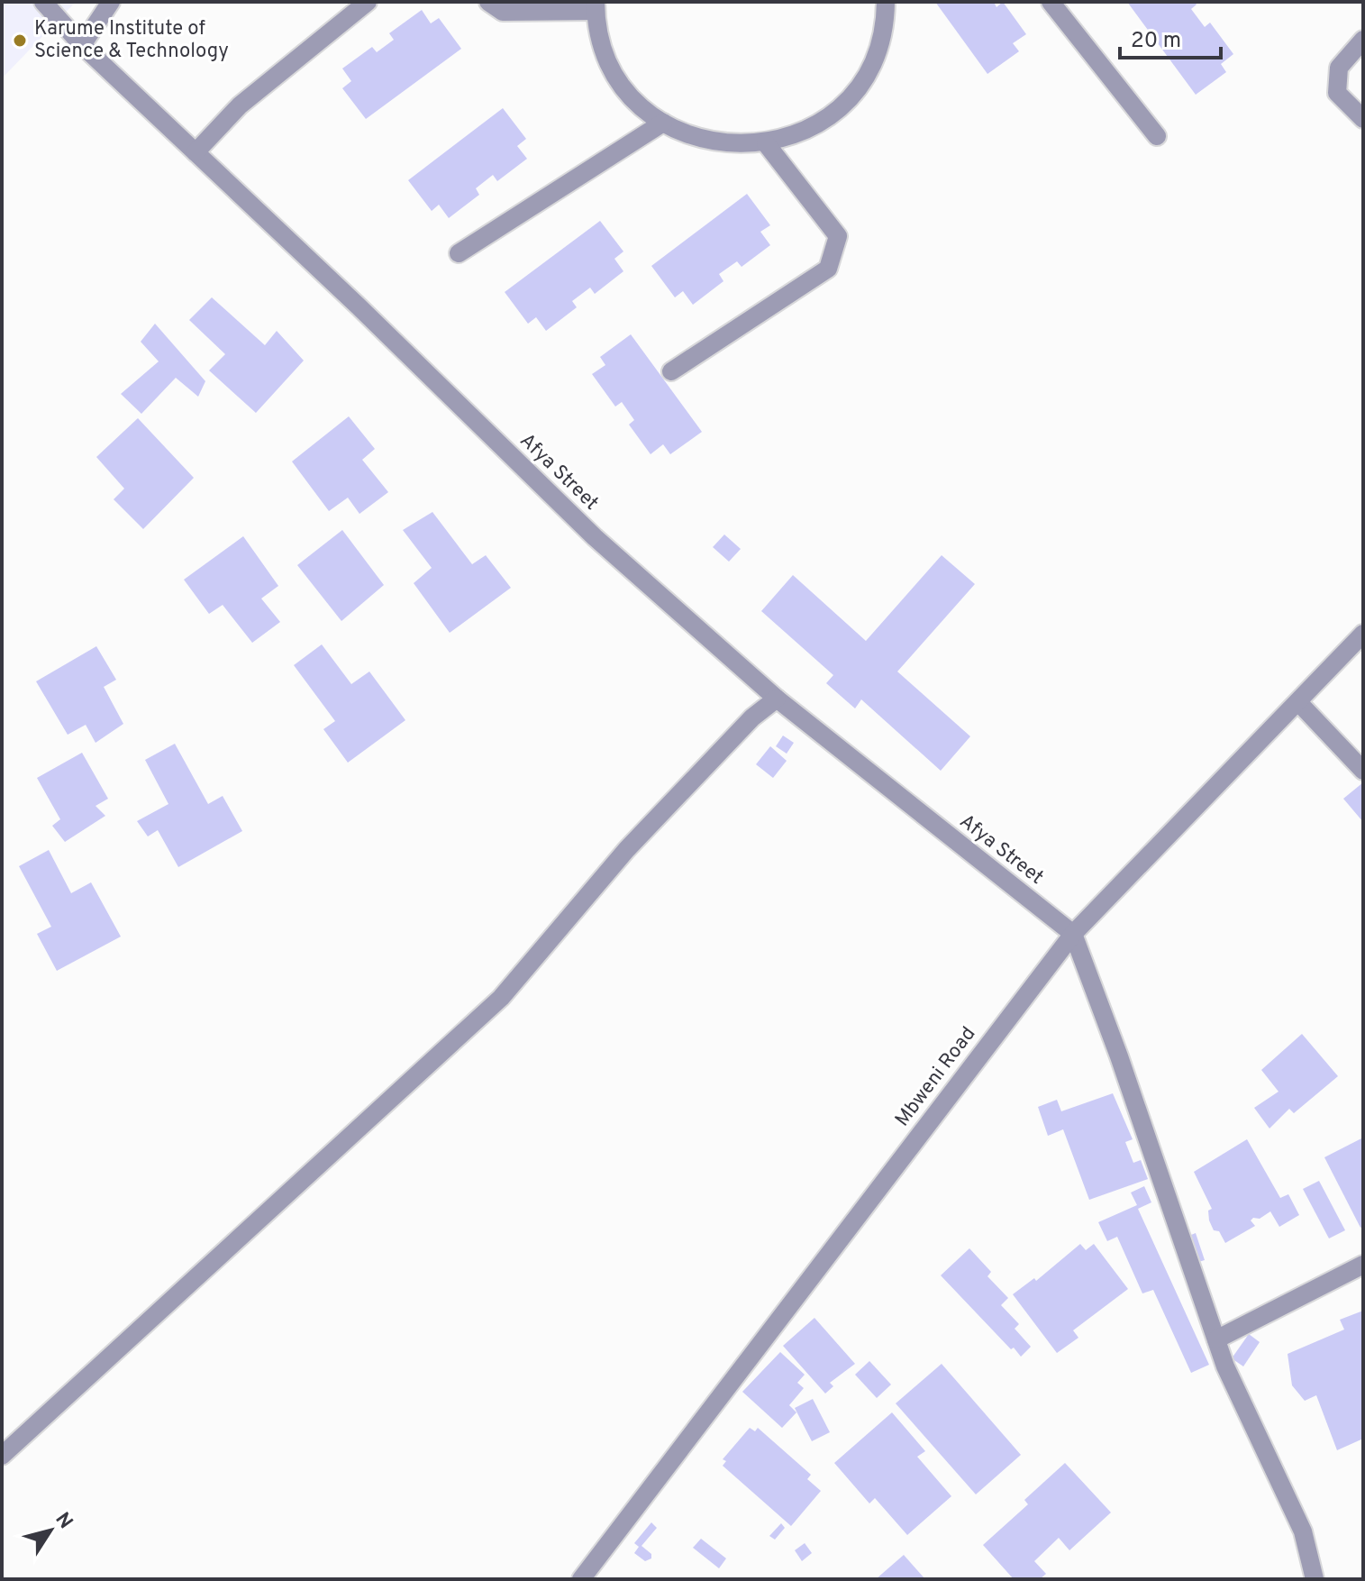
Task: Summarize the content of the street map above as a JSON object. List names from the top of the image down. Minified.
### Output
{"streets":{"street":["Afya Street","Mbweni Road"]},"crossings":[["Afya Street","Mbweni Road"]],"places":["Karume Institute of Science & Technology"],"scale_bar":"20 m","north":"top right"}
